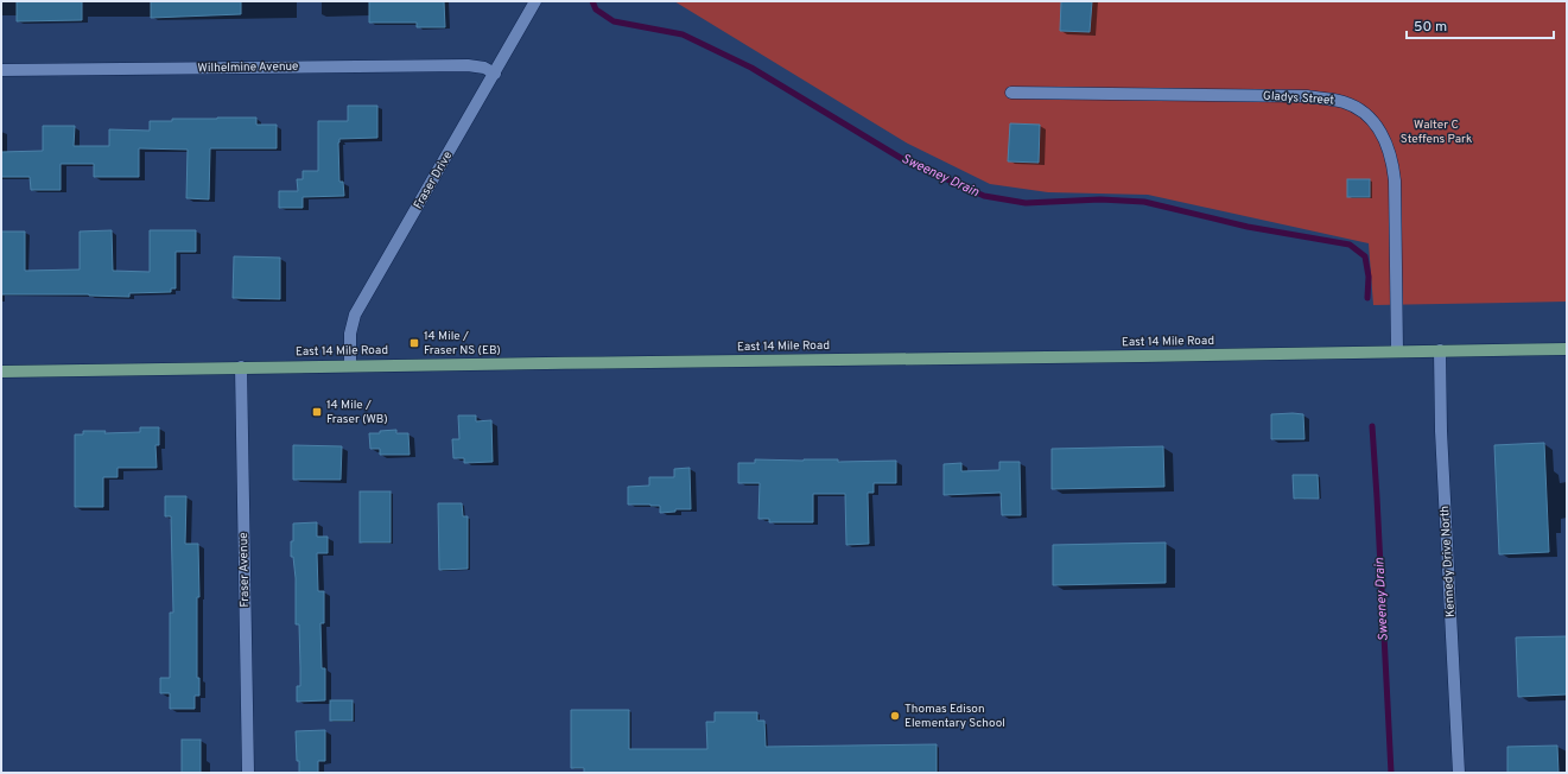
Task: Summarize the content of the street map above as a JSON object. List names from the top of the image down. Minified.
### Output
{"streets":{"main road":["East 14 Mile Road"],"street":["Wilhelmine Avenue","Gladys Street","Fraser Drive","Kennedy Drive North","Fraser Avenue"]},"crossings":[["Wilhelmine Avenue","Fraser Drive"],["Gladys Street","East 14 Mile Road"],["Fraser Drive","East 14 Mile Road"],["East 14 Mile Road","Kennedy Drive North"],["East 14 Mile Road","Fraser Avenue"]],"water":["Sweeney Drain"],"parks":["Walter C Steffens Park"],"places":{"transit":["14 Mile / Fraser NS (EB)","14 Mile / Fraser (WB)"],"other":["Thomas Edison Elementary School"]},"scale_bar":"50 m"}
